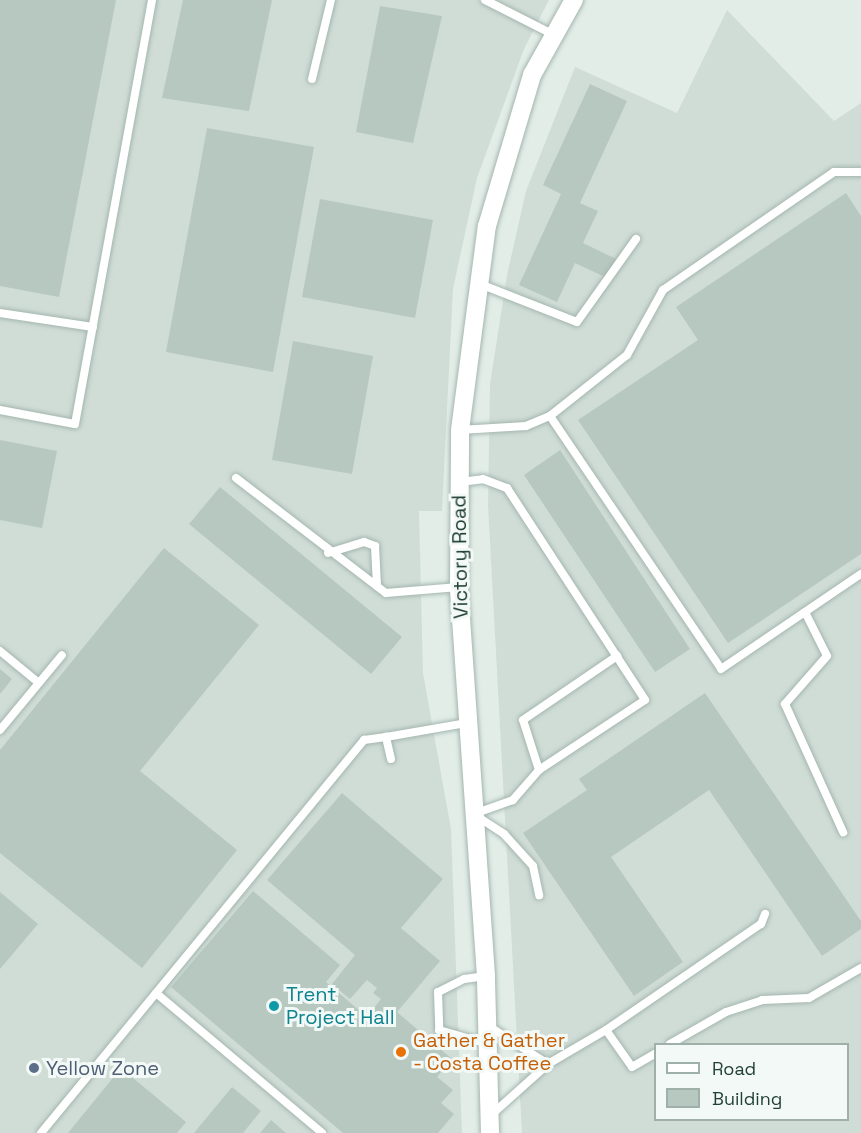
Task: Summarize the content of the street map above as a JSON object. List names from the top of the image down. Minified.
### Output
{"streets":{"street":["Victory Road"]},"places":["Trent Project Hall","Gather & Gather - Costa Coffee","Yellow Zone"],"legend":["Road","Building"]}
